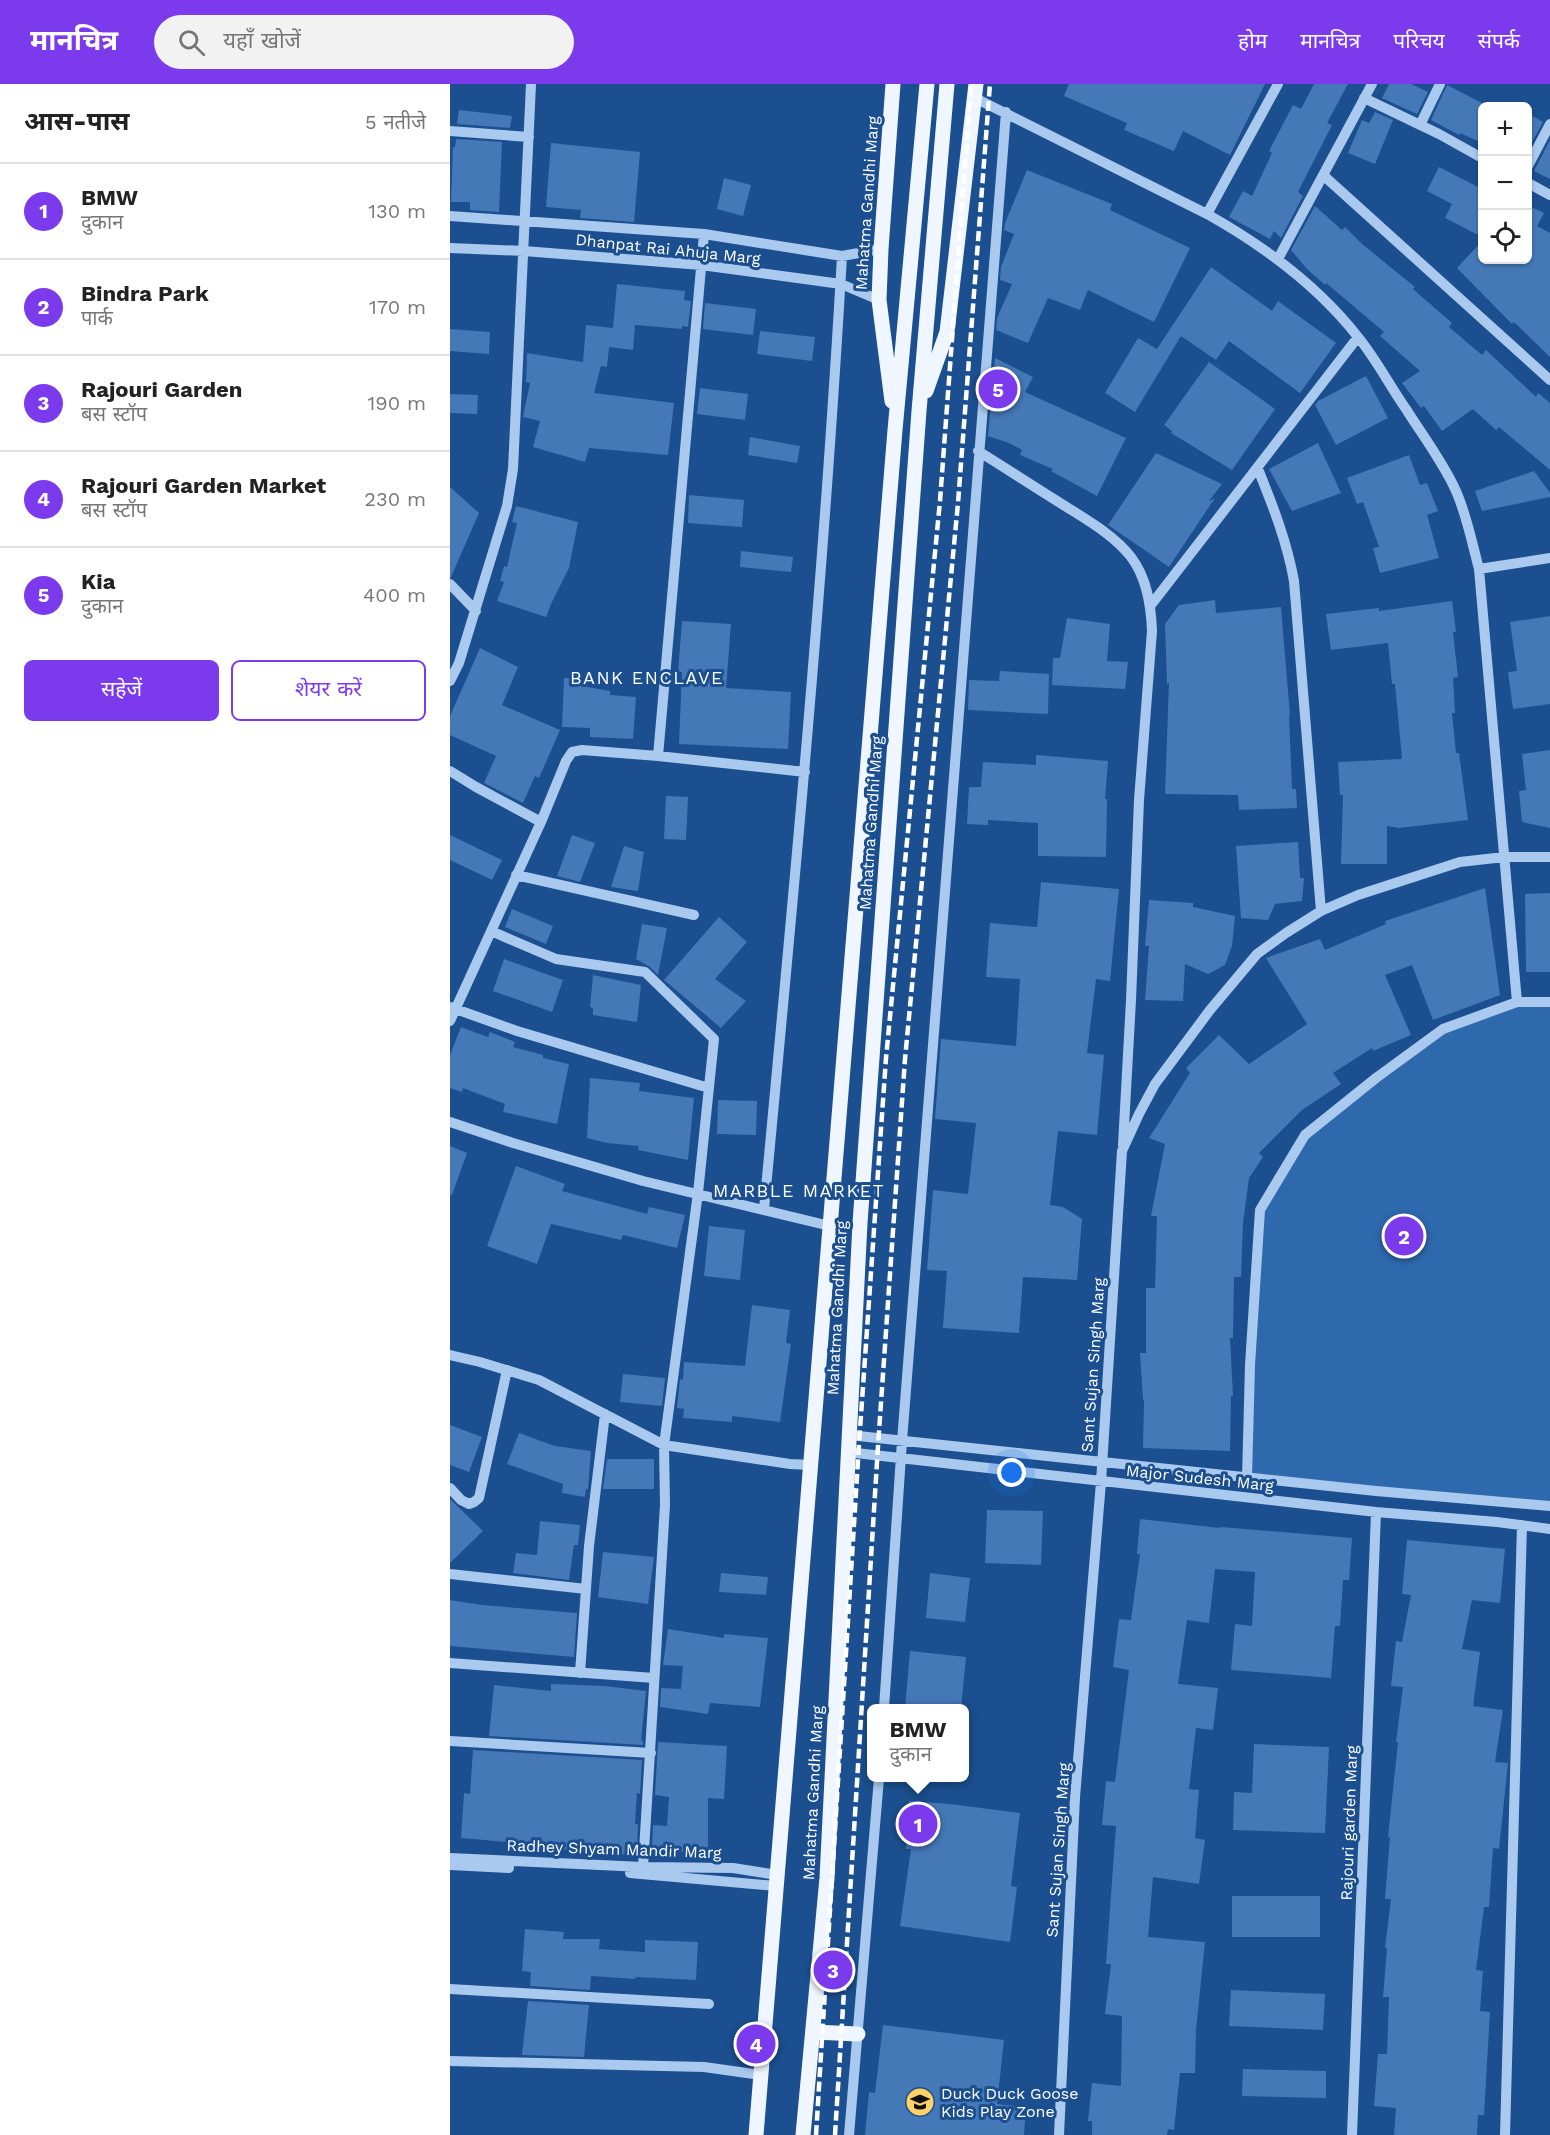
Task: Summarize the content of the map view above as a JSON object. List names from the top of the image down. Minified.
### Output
{"streets":{"main road":["Mahatma Gandhi Marg"],"street":["Dhanpat Rai Ahuja Marg","Sant Sujan Singh Marg","Major Sudesh Marg","Rajouri garden Marg","Radhey Shyam Mandir Marg"]},"crossings":[["Mahatma Gandhi Marg","Dhanpat Rai Ahuja Marg"],["Mahatma Gandhi Marg","Major Sudesh Marg"],["Mahatma Gandhi Marg","Radhey Shyam Mandir Marg"],["Sant Sujan Singh Marg","Major Sudesh Marg"],["Major Sudesh Marg","Rajouri garden Marg"]],"districts":["BANK ENCLAVE","MARBLE MARKET"],"places":{"school or university":["Duck Duck Goose Kids Play Zone"]},"page":{"header":"मानचित्र","search":"यहाँ खोजें","nav":["होम","मानचित्र","परिचय","संपर्क"],"heading":["आस-पास","5 नतीजे"],"map_buttons":["+","−"],"list":[{"mark":"1","name":"BMW","note":"दुकान","value":"130 m"},{"mark":"2","name":"Bindra Park","note":"पार्क","value":"170 m"},{"mark":"3","name":"Rajouri Garden","note":"बस स्टॉप","value":"190 m"},{"mark":"4","name":"Rajouri Garden Market","note":"बस स्टॉप","value":"230 m"},{"mark":"5","name":"Kia","note":"दुकान","value":"400 m"}],"pins":["5","2","1","3","4"],"buttons":["सहेजें","शेयर करें"],"popup":["BMW","दुकान"]}}
